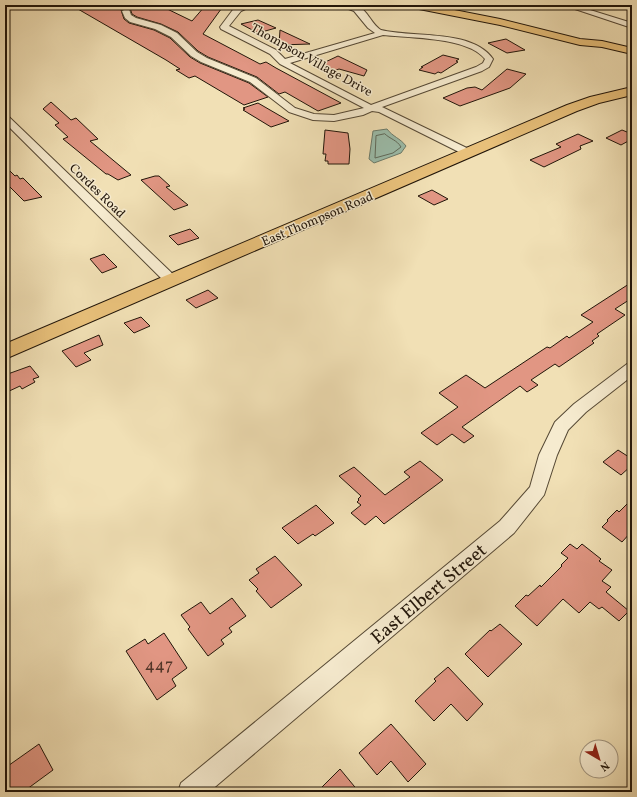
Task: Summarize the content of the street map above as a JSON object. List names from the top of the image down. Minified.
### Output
{"streets":{"main road":["East Thompson Road"],"street":["Thompson Village Drive","Cordes Road","East Elbert Street"]},"crossings":[["Thompson Village Drive","East Thompson Road"],["Cordes Road","East Thompson Road"]],"house_numbers":["447"],"north":"bottom right"}
